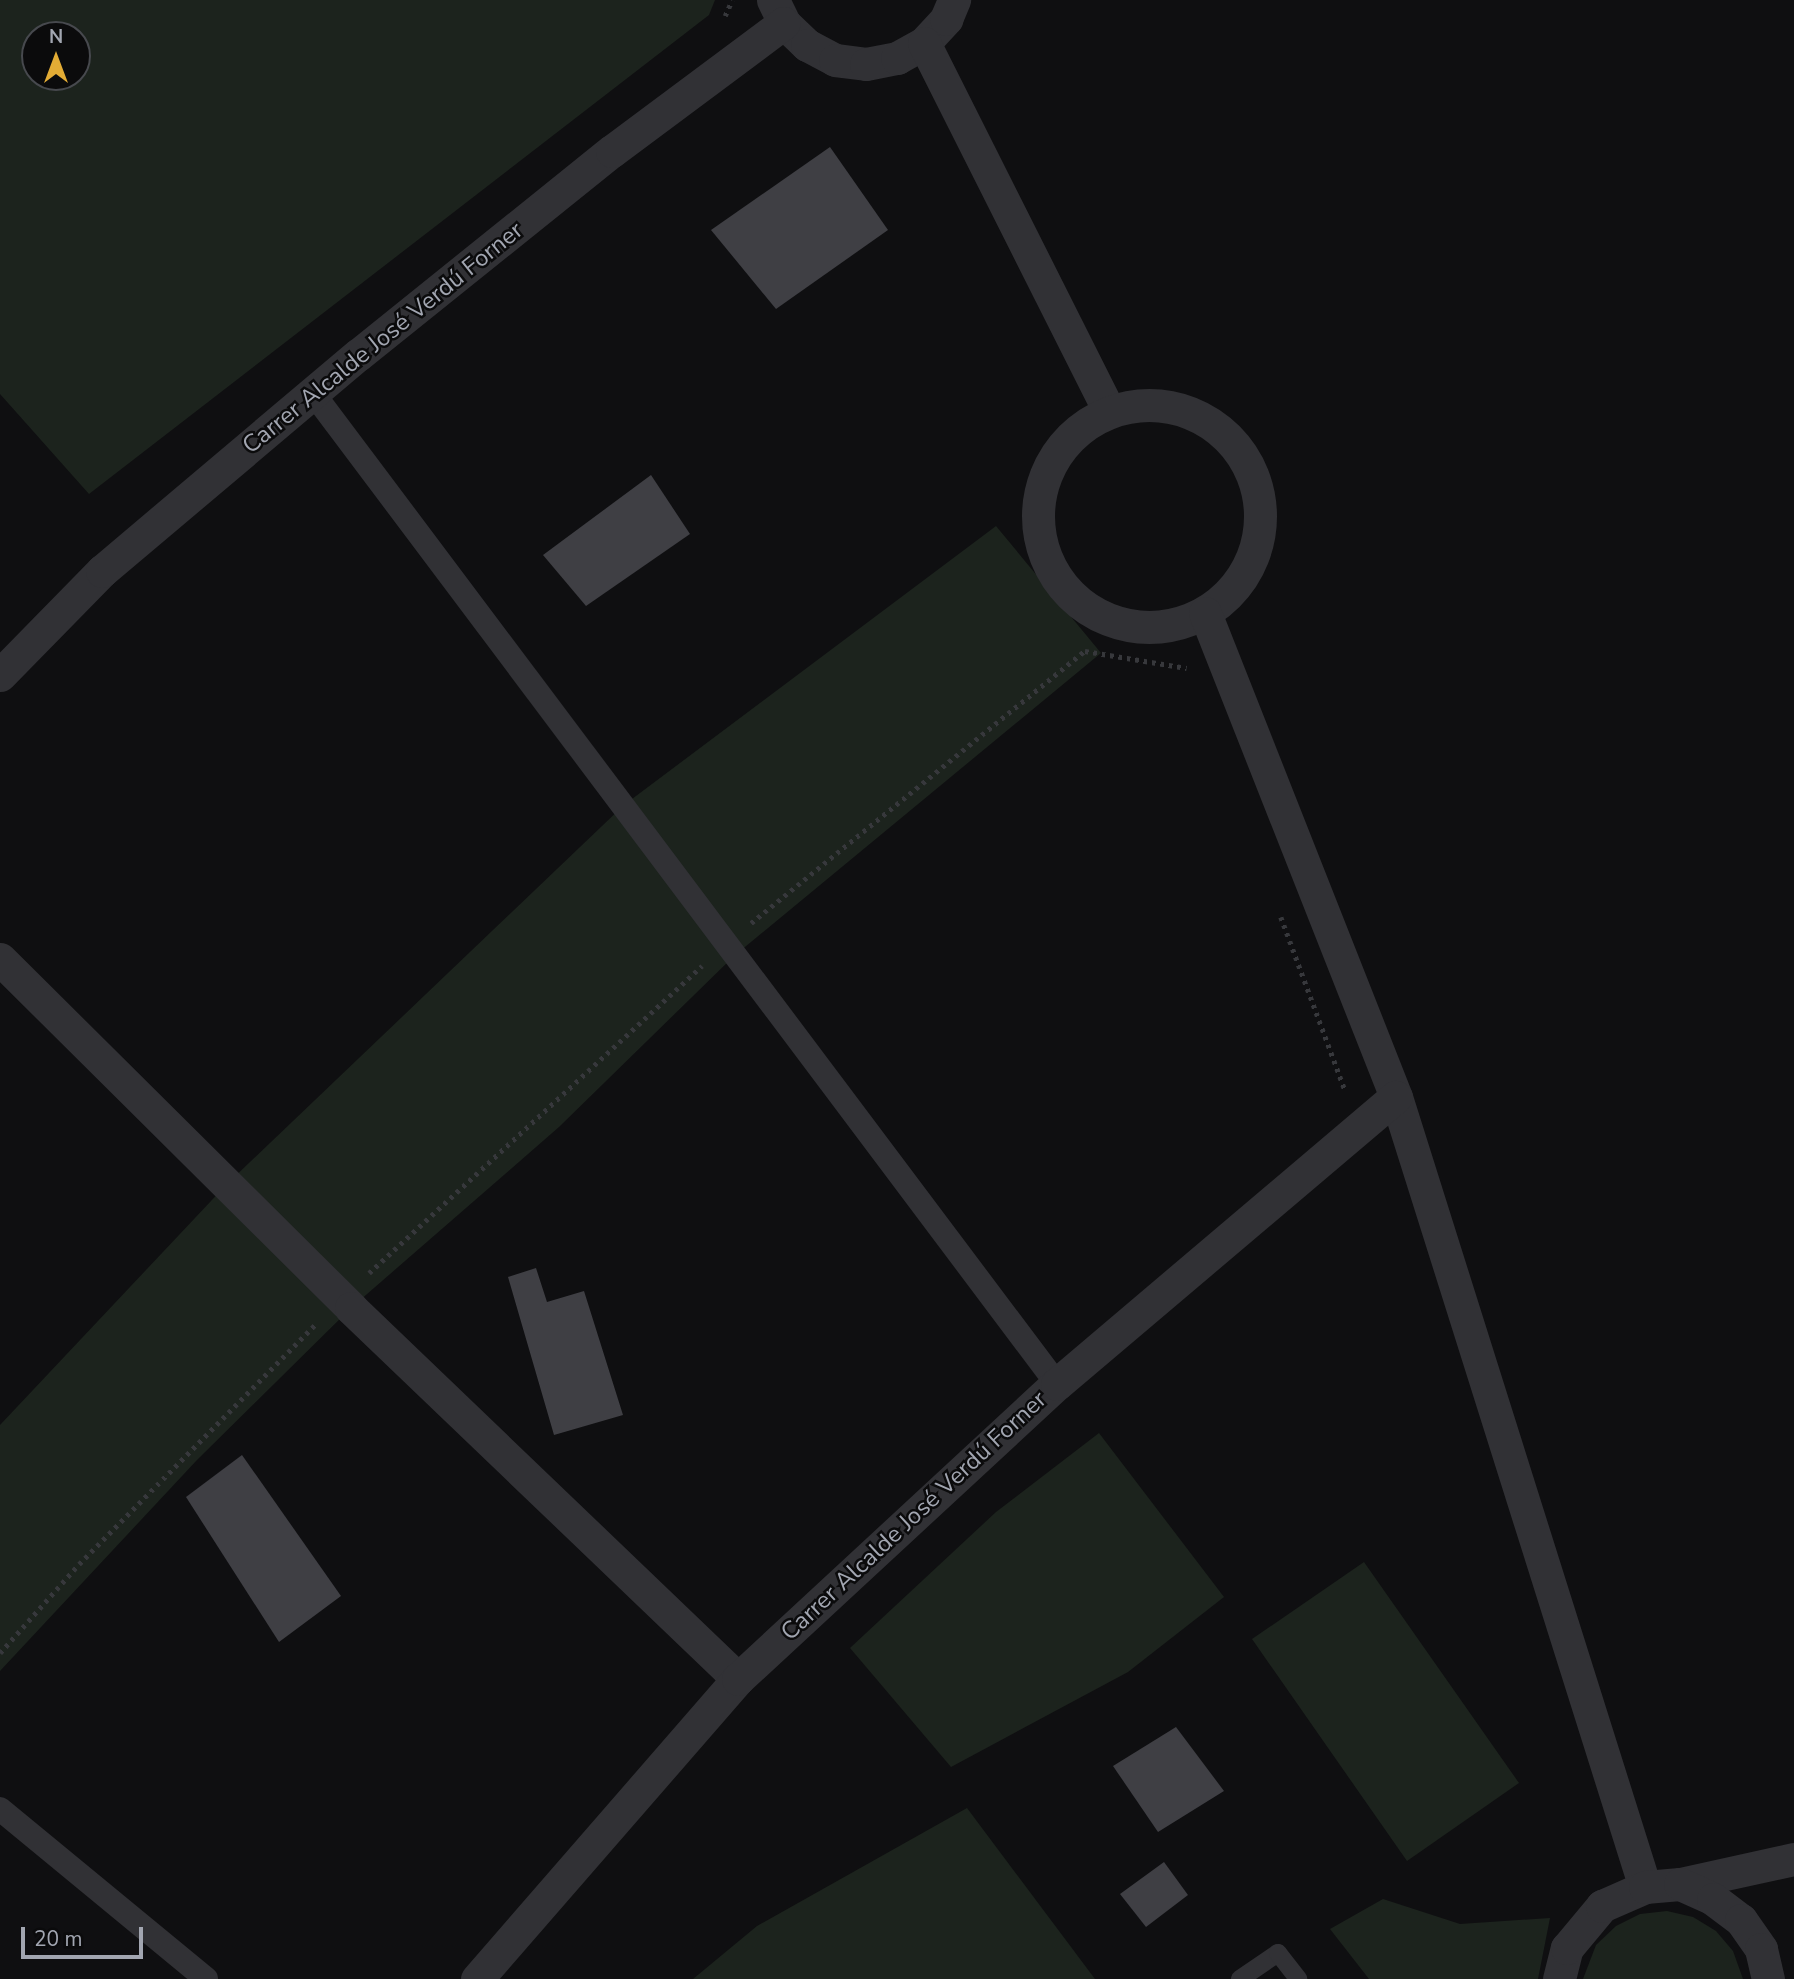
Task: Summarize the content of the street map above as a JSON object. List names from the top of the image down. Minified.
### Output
{"streets":{"street":["Carrer Alcalde José Verdú Forner"]},"scale_bar":"20 m","north":"top"}
